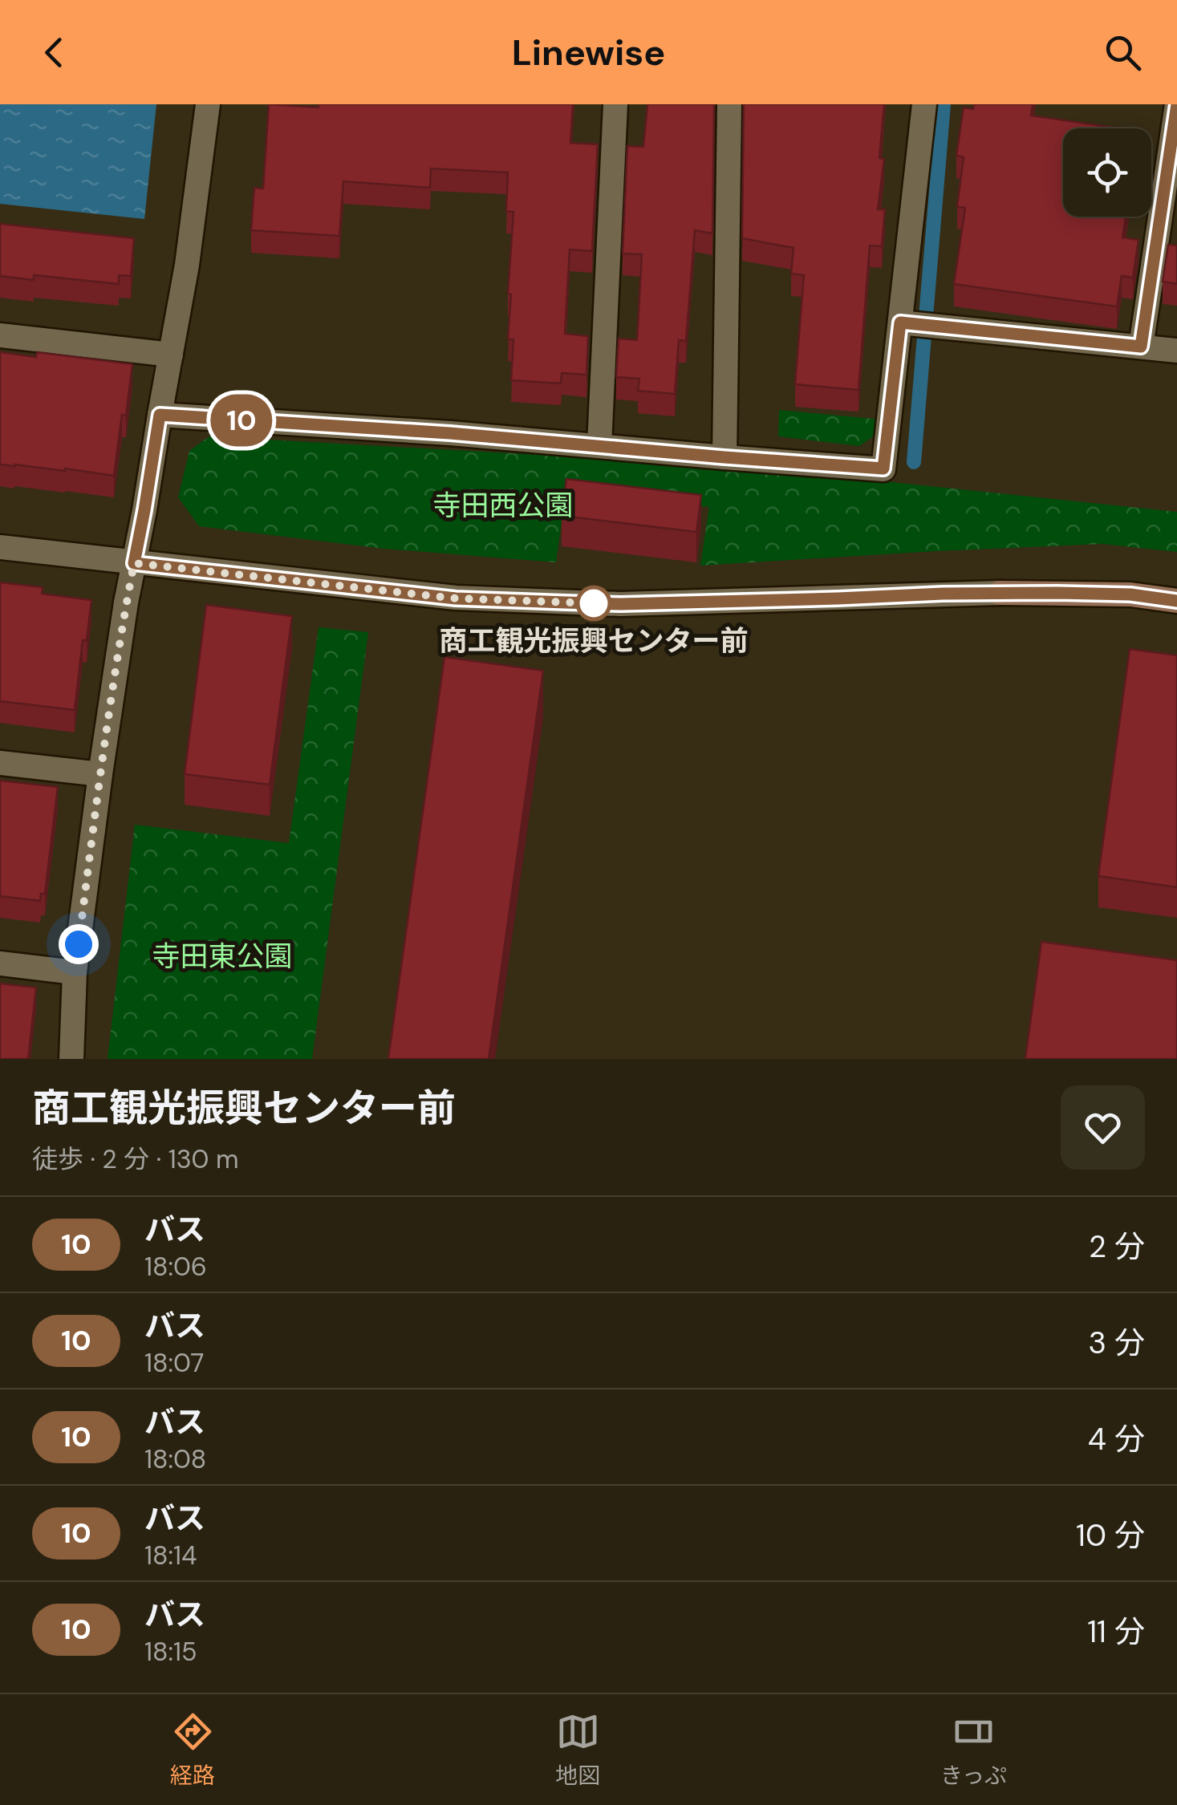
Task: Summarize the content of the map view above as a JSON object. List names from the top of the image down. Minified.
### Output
{"parks":["寺田西公園","寺田東公園"],"places":["商工観光振興センター前"],"lines":["bus line 10"],"page":{"header":"Linewise","on_map":"10","heading":["商工観光振興センター前","徒歩 · 2 分 · 130 m"],"list":[{"mark":"10","name":"バス","note":"18:06","value":"2 分"},{"mark":"10","name":"バス","note":"18:07","value":"3 分"},{"mark":"10","name":"バス","note":"18:08","value":"4 分"},{"mark":"10","name":"バス","note":"18:14","value":"10 分"},{"mark":"10","name":"バス","note":"18:15","value":"11 分"}],"tabs":["経路","地図","きっぷ"]}}
